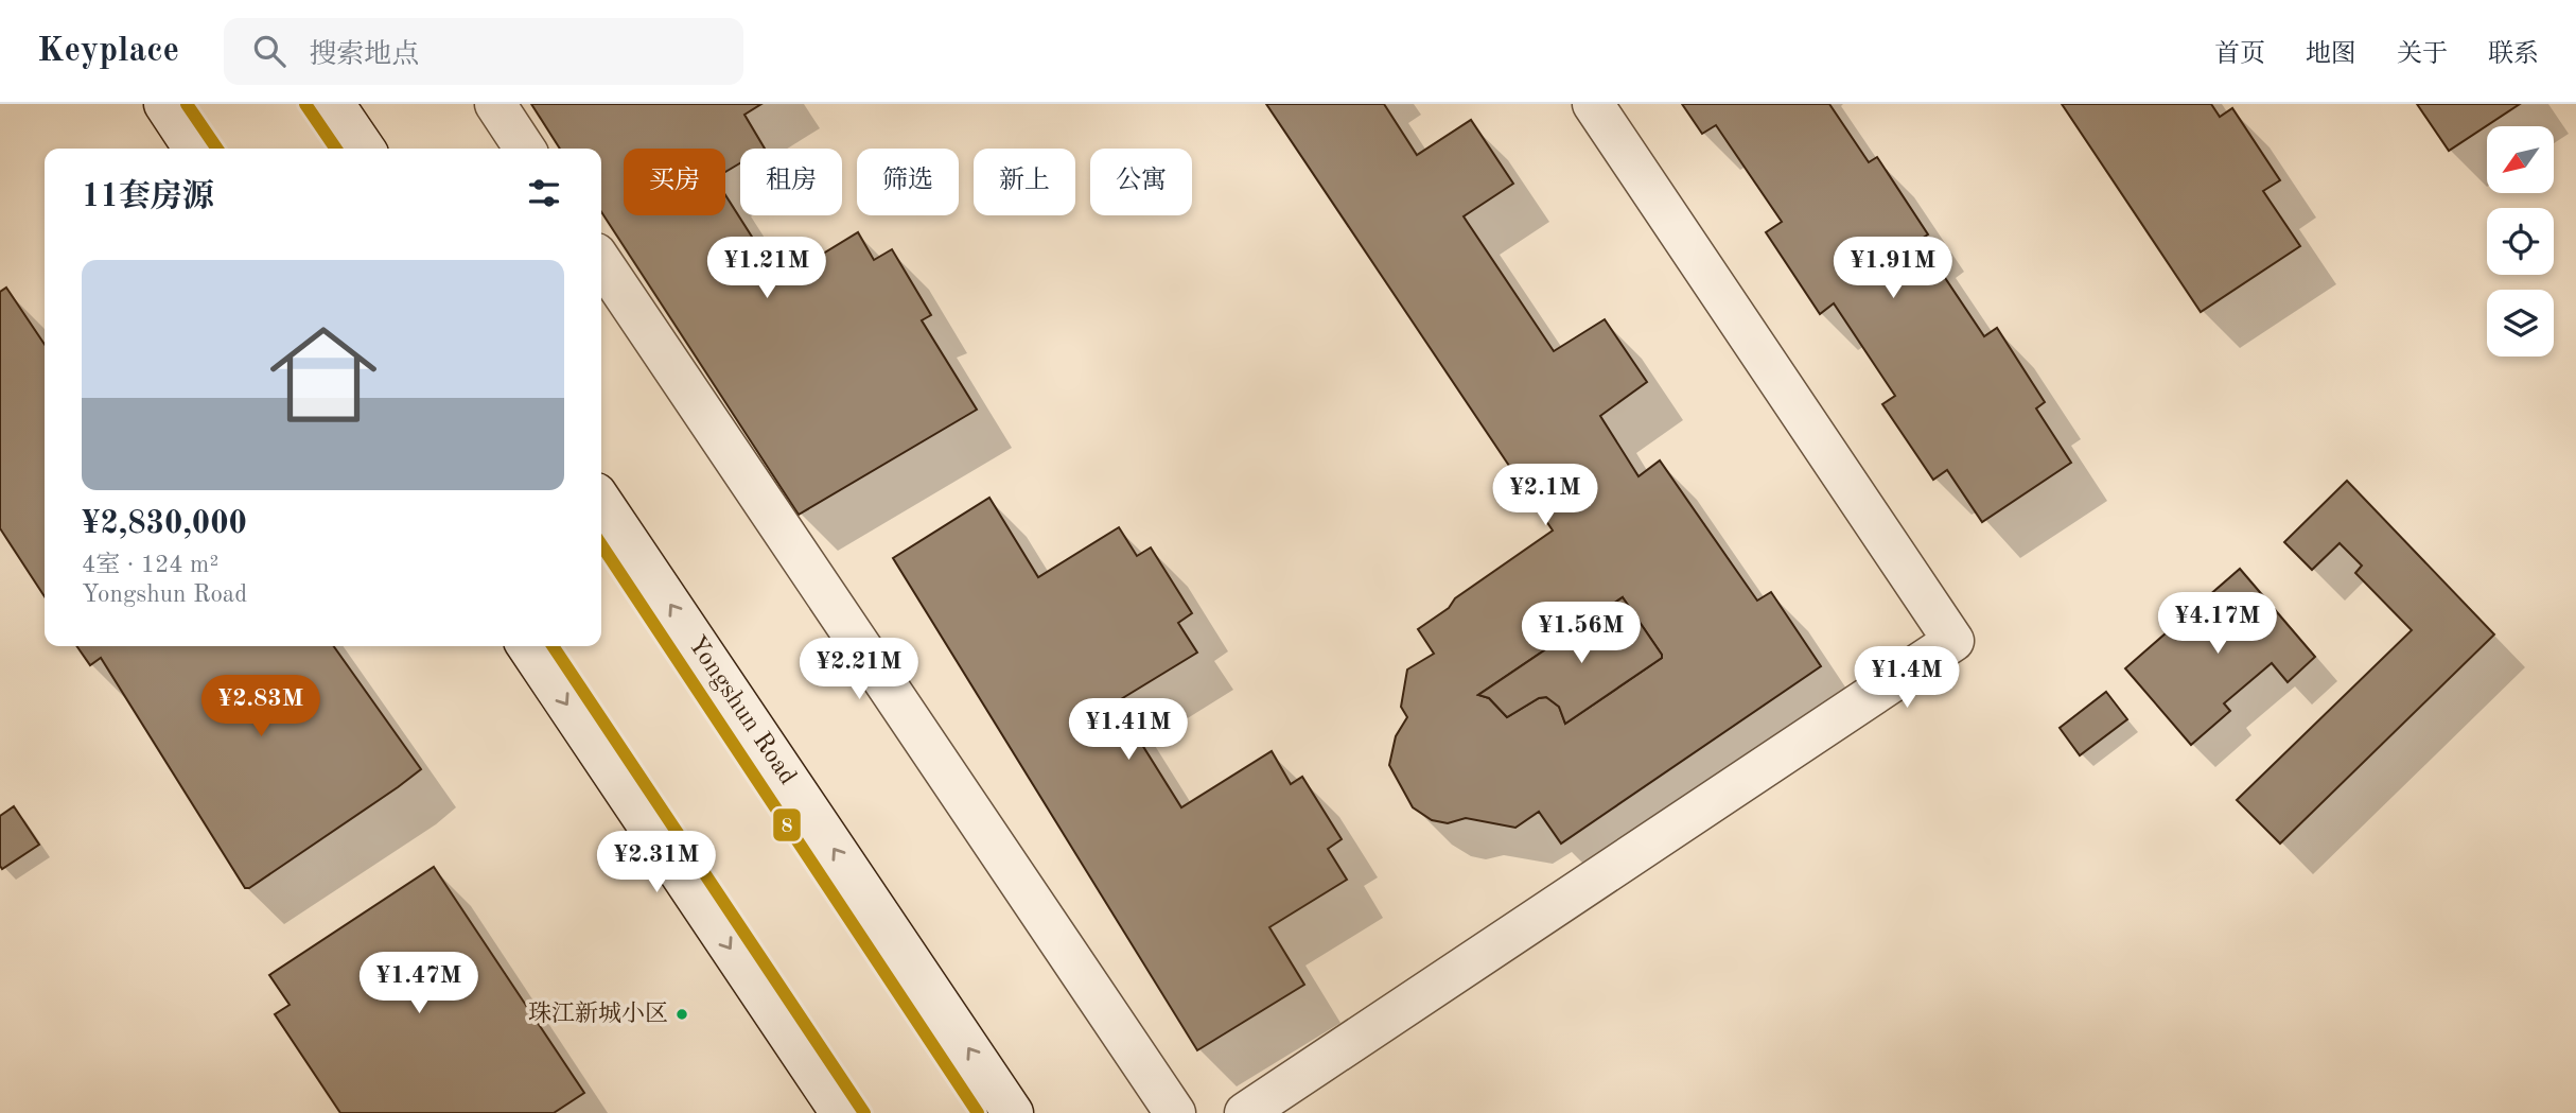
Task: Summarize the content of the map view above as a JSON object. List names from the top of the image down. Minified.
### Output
{"streets":{"street":["Yongshun Road"]},"places":["珠江新城小区"],"lines":["transit line 8"],"north":"bottom left","page":{"header":"Keyplace","search":"搜索地点","nav":["首页","地图","关于","联系"],"chip":["买房","租房","筛选","新上","公寓"],"heading":"11套房源","price":["¥1.21M","¥1.91M","¥2.1M","¥4.17M","¥1.56M","¥2.21M","¥1.4M","¥2.83M","¥1.41M","¥2.31M","¥1.47M"],"list":[{"name":"¥2,830,000","note":"4室 · 124 m² · Yongshun Road"}]}}
